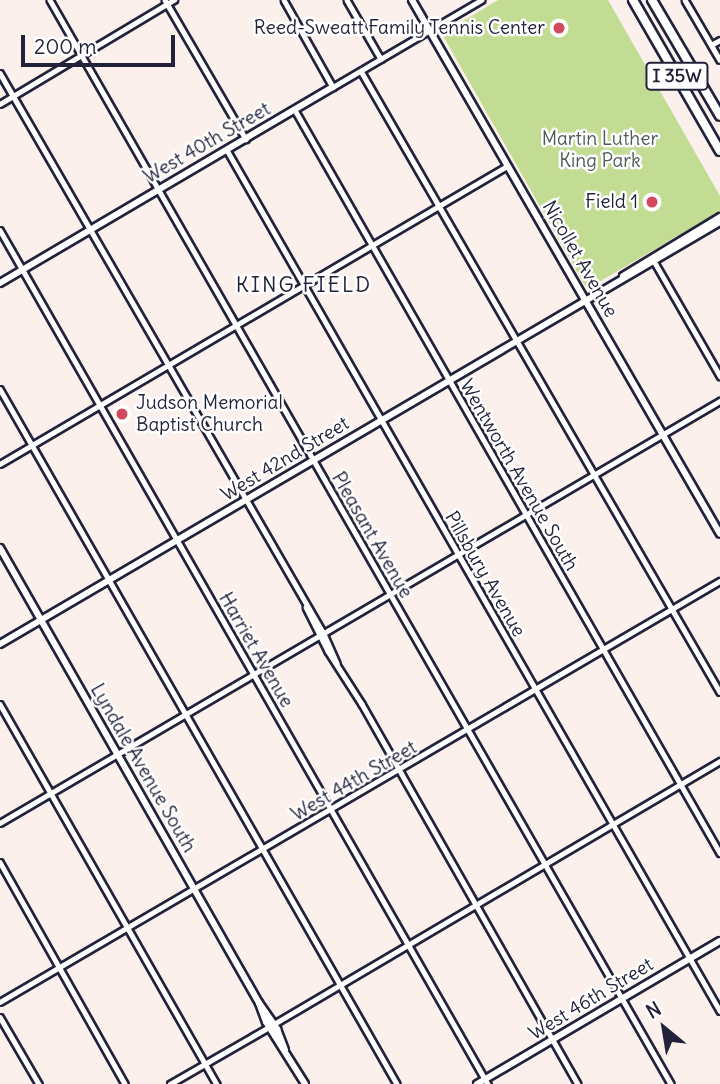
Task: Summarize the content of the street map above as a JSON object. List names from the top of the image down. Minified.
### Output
{"streets":{"highway":["I 35W"],"main road":["West 40th Street","Nicollet Avenue","West 42nd Street","Lyndale Avenue South","West 46th Street"],"street":["Wentworth Avenue South","Pleasant Avenue","Pillsbury Avenue","Harriet Avenue","West 44th Street"]},"crossings":[["West 40th Street","Nicollet Avenue"],["West 40th Street","Wentworth Avenue South"],["West 40th Street","Pleasant Avenue"],["West 40th Street","Pillsbury Avenue"],["West 40th Street","Harriet Avenue"],["Nicollet Avenue","West 42nd Street"],["West 42nd Street","Wentworth Avenue South"],["West 42nd Street","Pleasant Avenue"],["West 42nd Street","Pillsbury Avenue"],["West 42nd Street","Harriet Avenue"],["West 42nd Street","Lyndale Avenue South"],["Wentworth Avenue South","West 44th Street"],["Pleasant Avenue","West 44th Street"],["Pleasant Avenue","West 46th Street"],["Pillsbury Avenue","West 44th Street"],["Pillsbury Avenue","West 46th Street"],["Harriet Avenue","West 44th Street"],["Harriet Avenue","West 46th Street"],["Lyndale Avenue South","West 44th Street"]],"districts":["KING FIELD"],"parks":["Martin Luther King Park"],"places":["Reed-Sweatt Family Tennis Center","Field 1","Judson Memorial Baptist Church"],"scale_bar":"200 m","north":"top left"}
